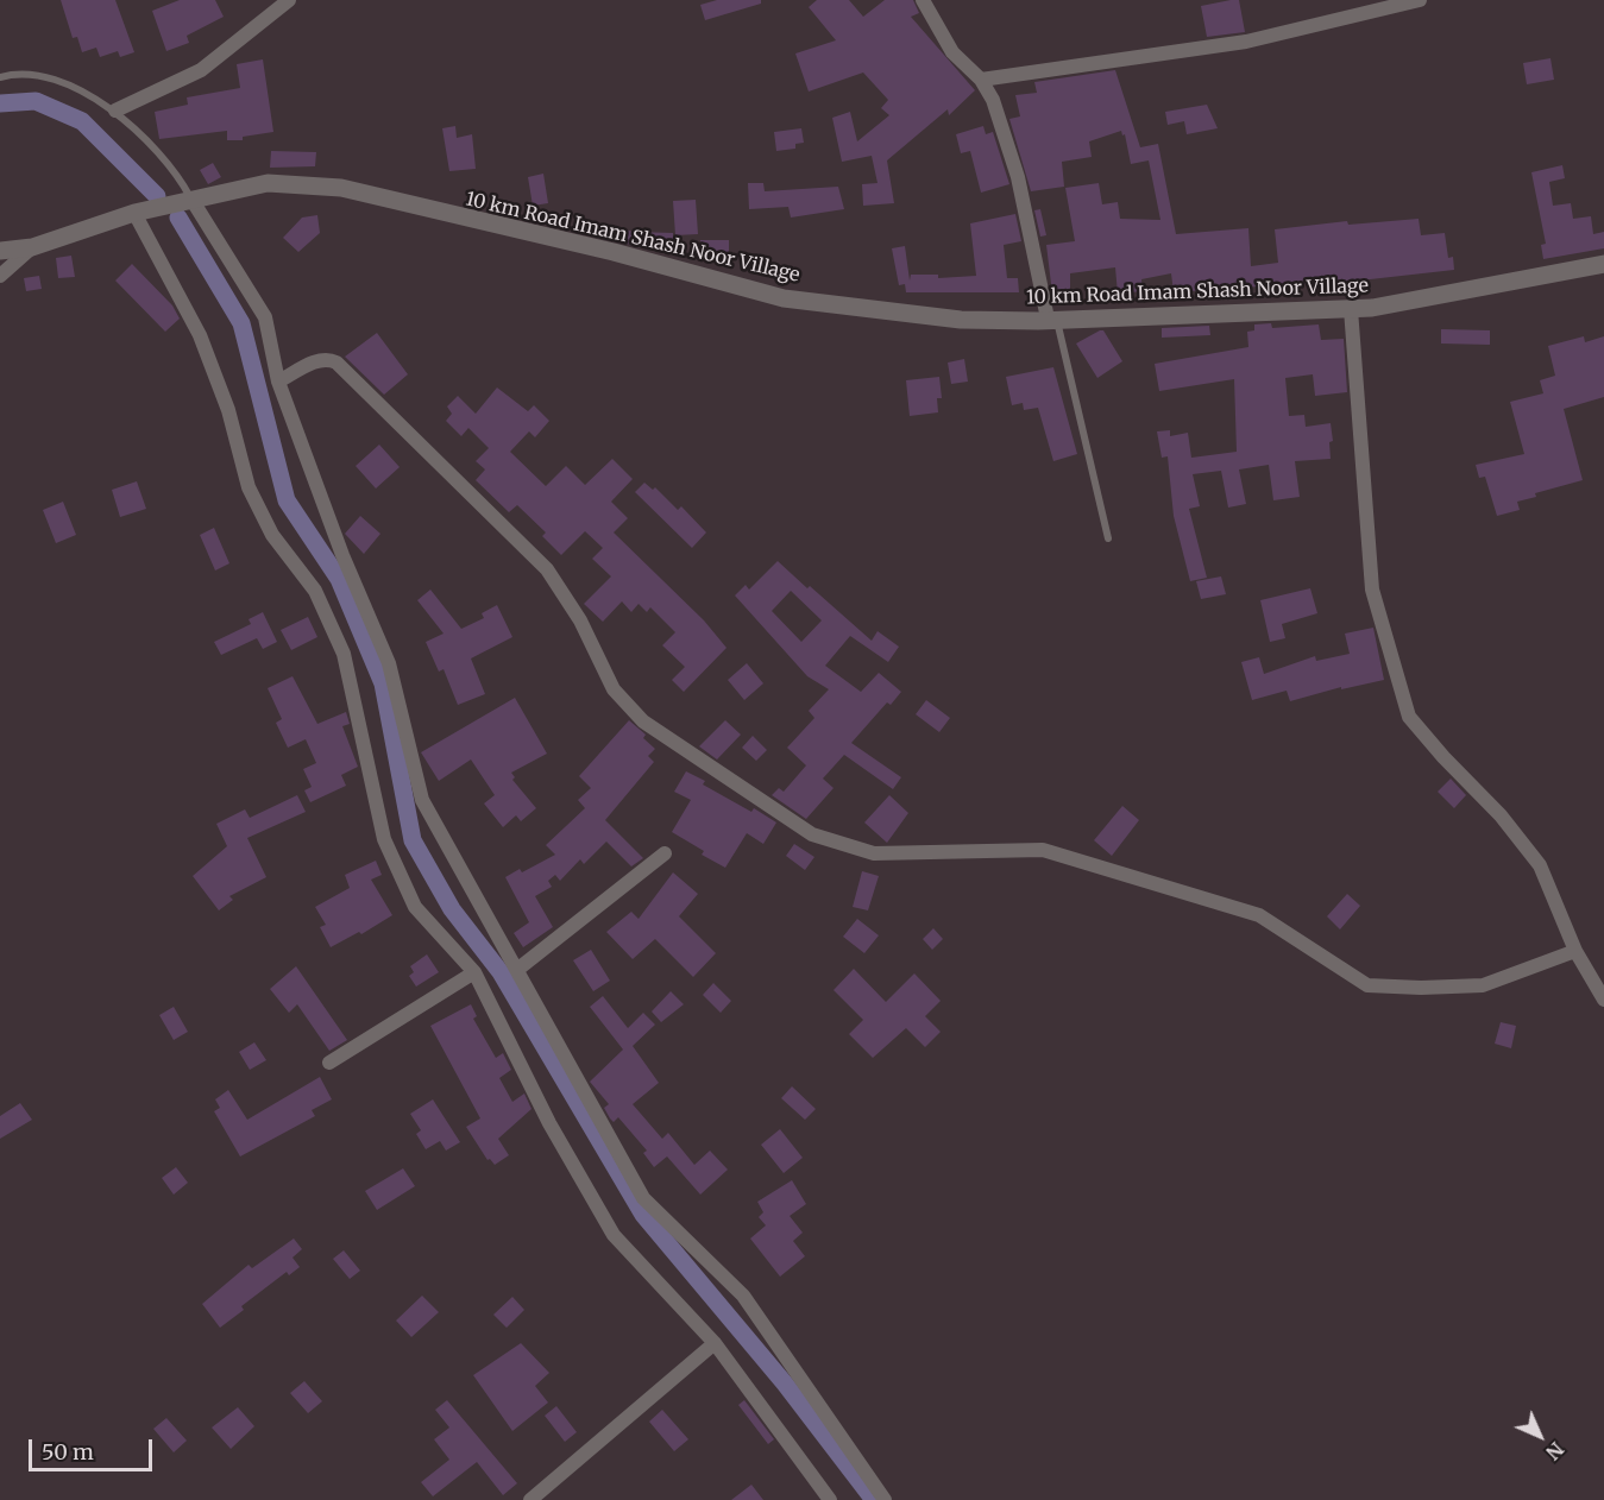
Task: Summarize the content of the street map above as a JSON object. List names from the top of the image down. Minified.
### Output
{"streets":{"street":["10 km Road Imam Shash Noor Village"]},"scale_bar":"50 m","north":"bottom right"}
